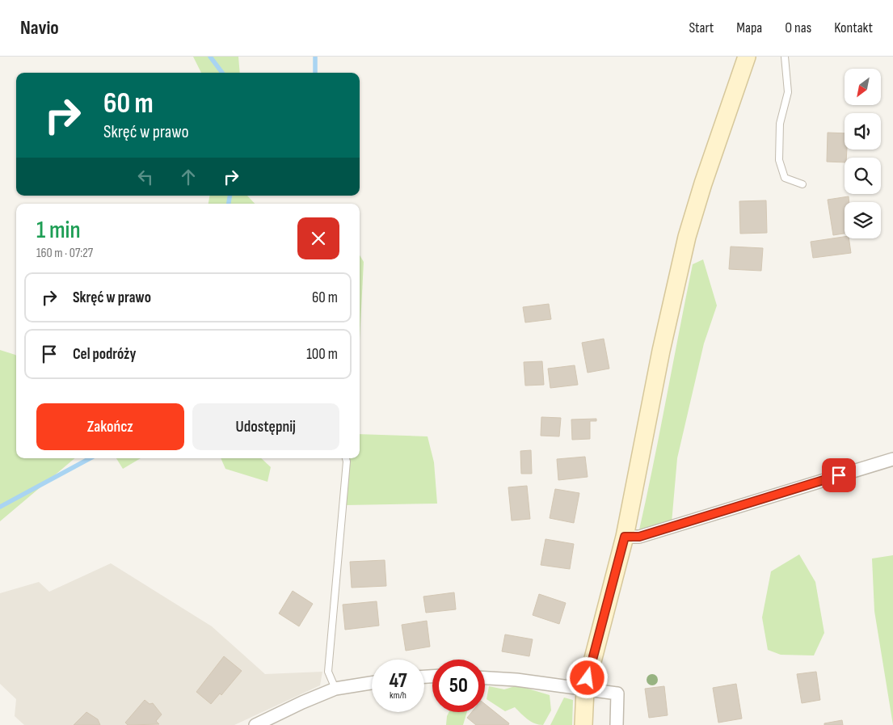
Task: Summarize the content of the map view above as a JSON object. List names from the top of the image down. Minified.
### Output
{"north":"bottom left","page":{"header":"Navio","nav":["Start","Mapa","O nas","Kontakt"],"turn":["60 m","Skręć w prawo"],"heading":["1 min","160 m · 07:27"],"list":[{"name":"Skręć w prawo","value":"60 m"},{"name":"Cel podróży","value":"100 m"}],"buttons":["Zakończ","Udostępnij"],"speed":"47 km/h","limit":"50"}}
